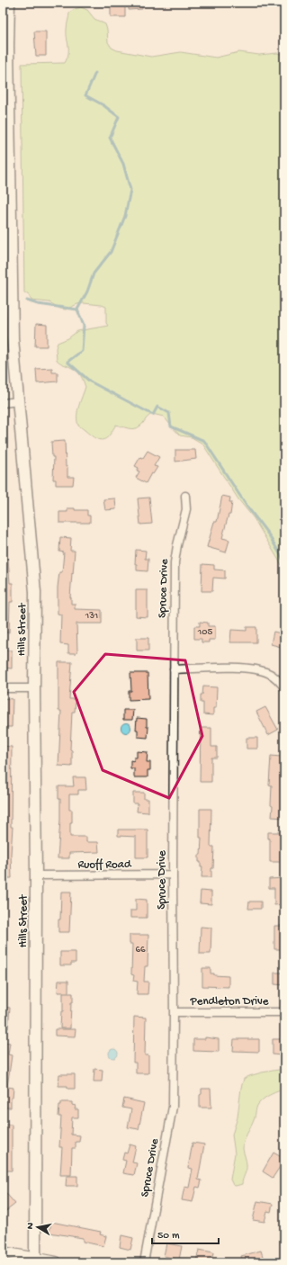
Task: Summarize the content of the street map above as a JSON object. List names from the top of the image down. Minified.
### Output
{"streets":{"street":["Spruce Drive","Hills Street","Ruoff Road","Pendleton Drive"]},"crossings":[["Spruce Drive","Ruoff Road"],["Spruce Drive","Pendleton Drive"],["Hills Street","Ruoff Road"]],"house_numbers":["131","105","66"],"scale_bar":"50 m","north":"left"}
